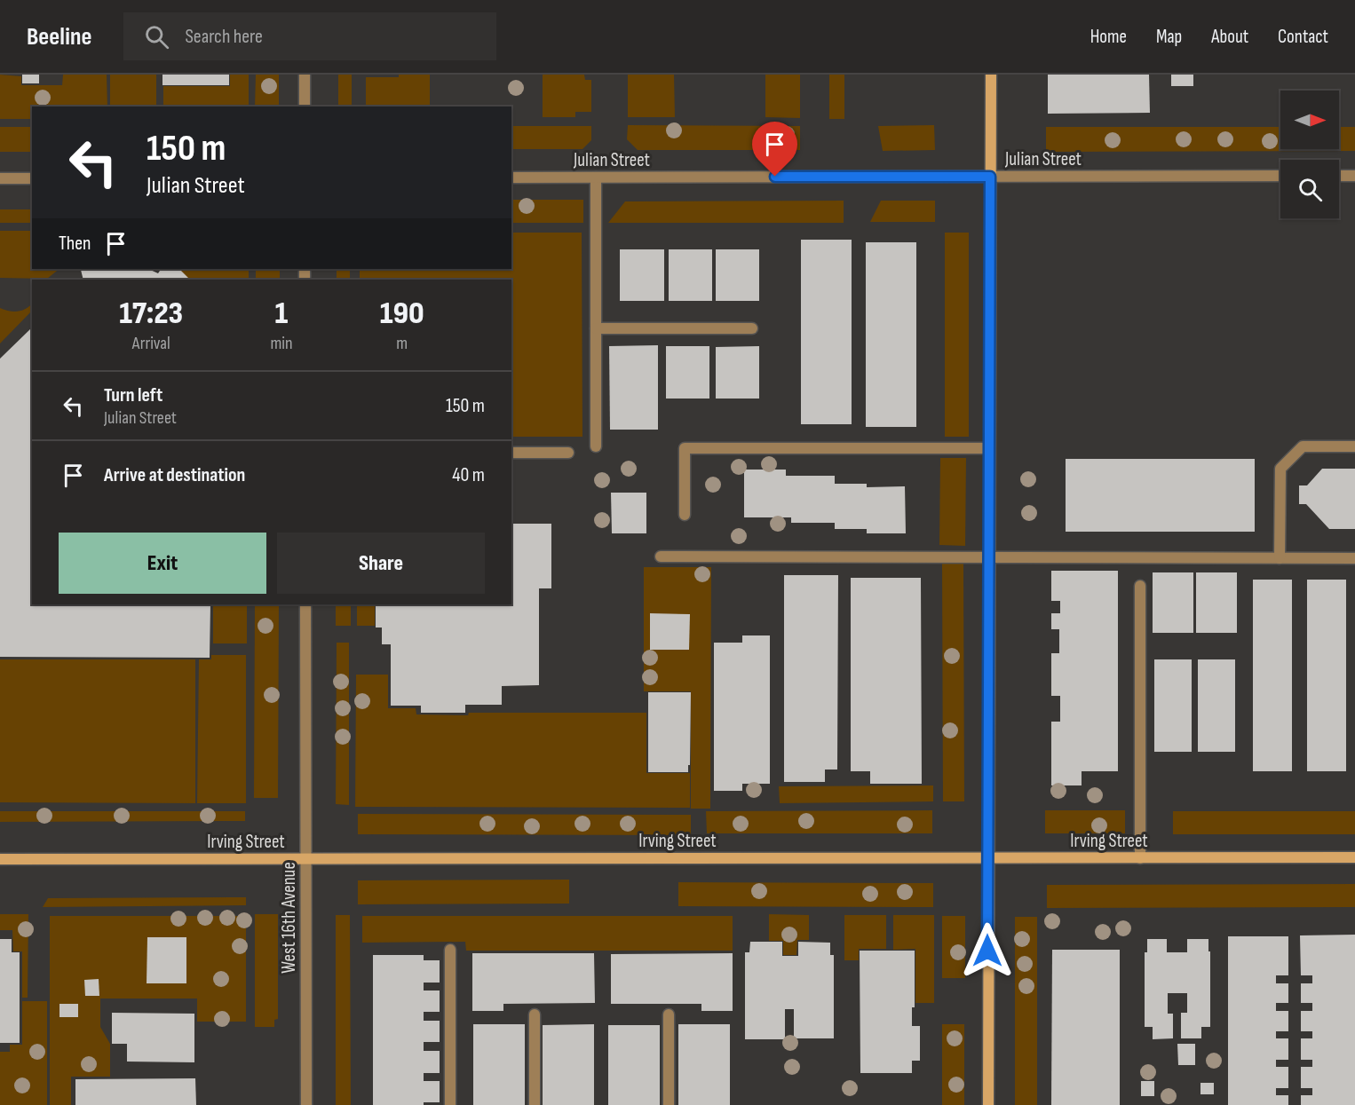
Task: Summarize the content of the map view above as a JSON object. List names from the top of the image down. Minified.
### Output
{"streets":{"street":["Julian Street","Irving Street","West 16th Avenue"]},"crossings":[["Irving Street","West 16th Avenue"]],"north":"right","page":{"header":"Beeline","search":"Search here","nav":["Home","Map","About","Contact"],"turn":["150 m","Julian Street"],"then":"Then","eta":["17:23","Arrival","1","min","190","m"],"list":[{"name":"Turn left","note":"Julian Street","value":"150 m"},{"name":"Arrive at destination","value":"40 m"}],"buttons":["Exit","Share"]}}
